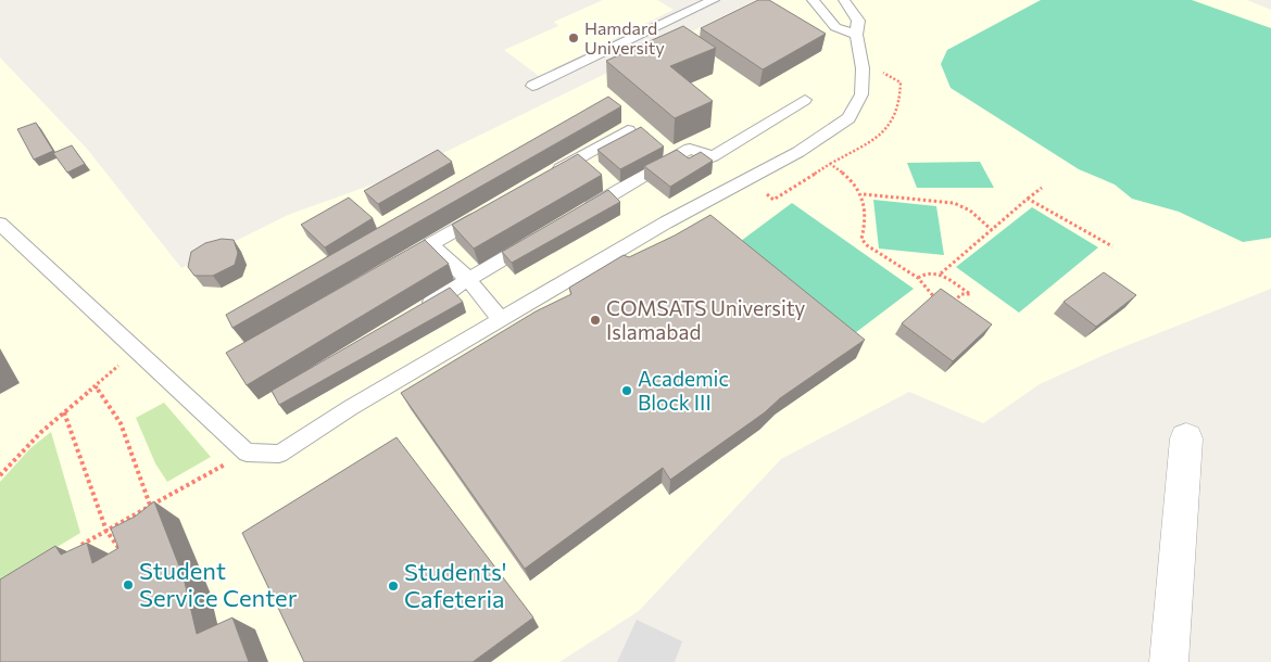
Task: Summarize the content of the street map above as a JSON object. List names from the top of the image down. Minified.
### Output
{"places":["Hamdard University","COMSATS University Islamabad","Academic Block III","Student Service Center","Students' Cafeteria"]}
